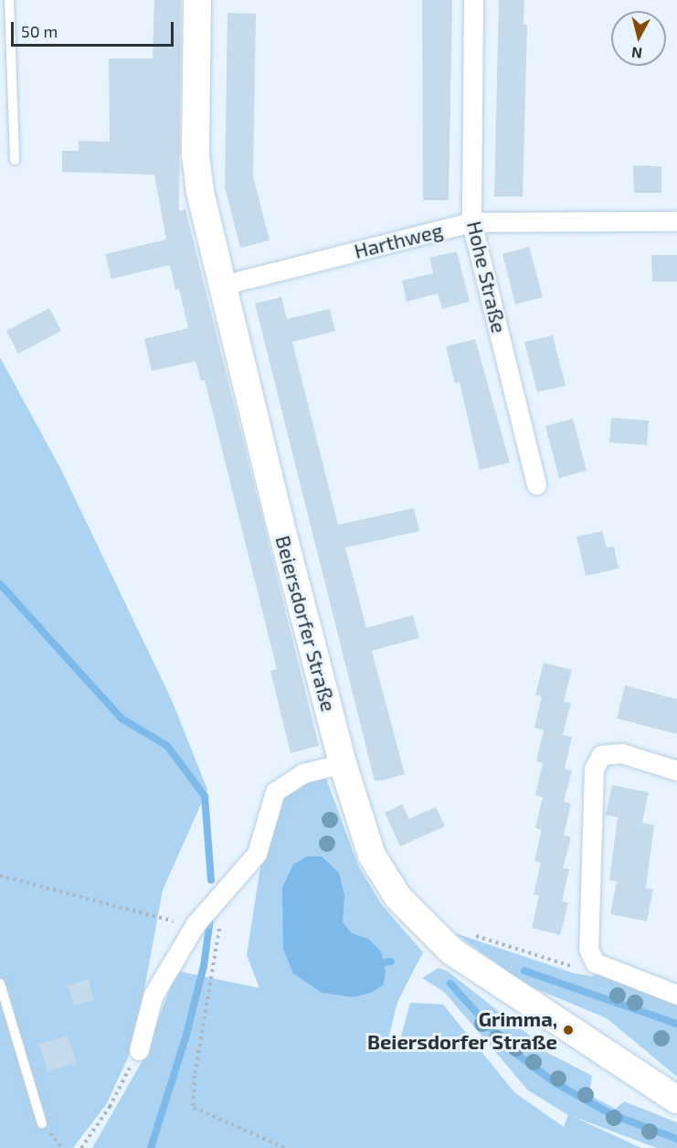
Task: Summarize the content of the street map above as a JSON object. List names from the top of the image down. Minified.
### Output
{"streets":{"street":["Harthweg","Hohe Straße","Beiersdorfer Straße"]},"crossings":[["Harthweg","Hohe Straße"],["Harthweg","Beiersdorfer Straße"]],"places":["Grimma, Beiersdorfer Straße"],"scale_bar":"50 m","north":"bottom"}
